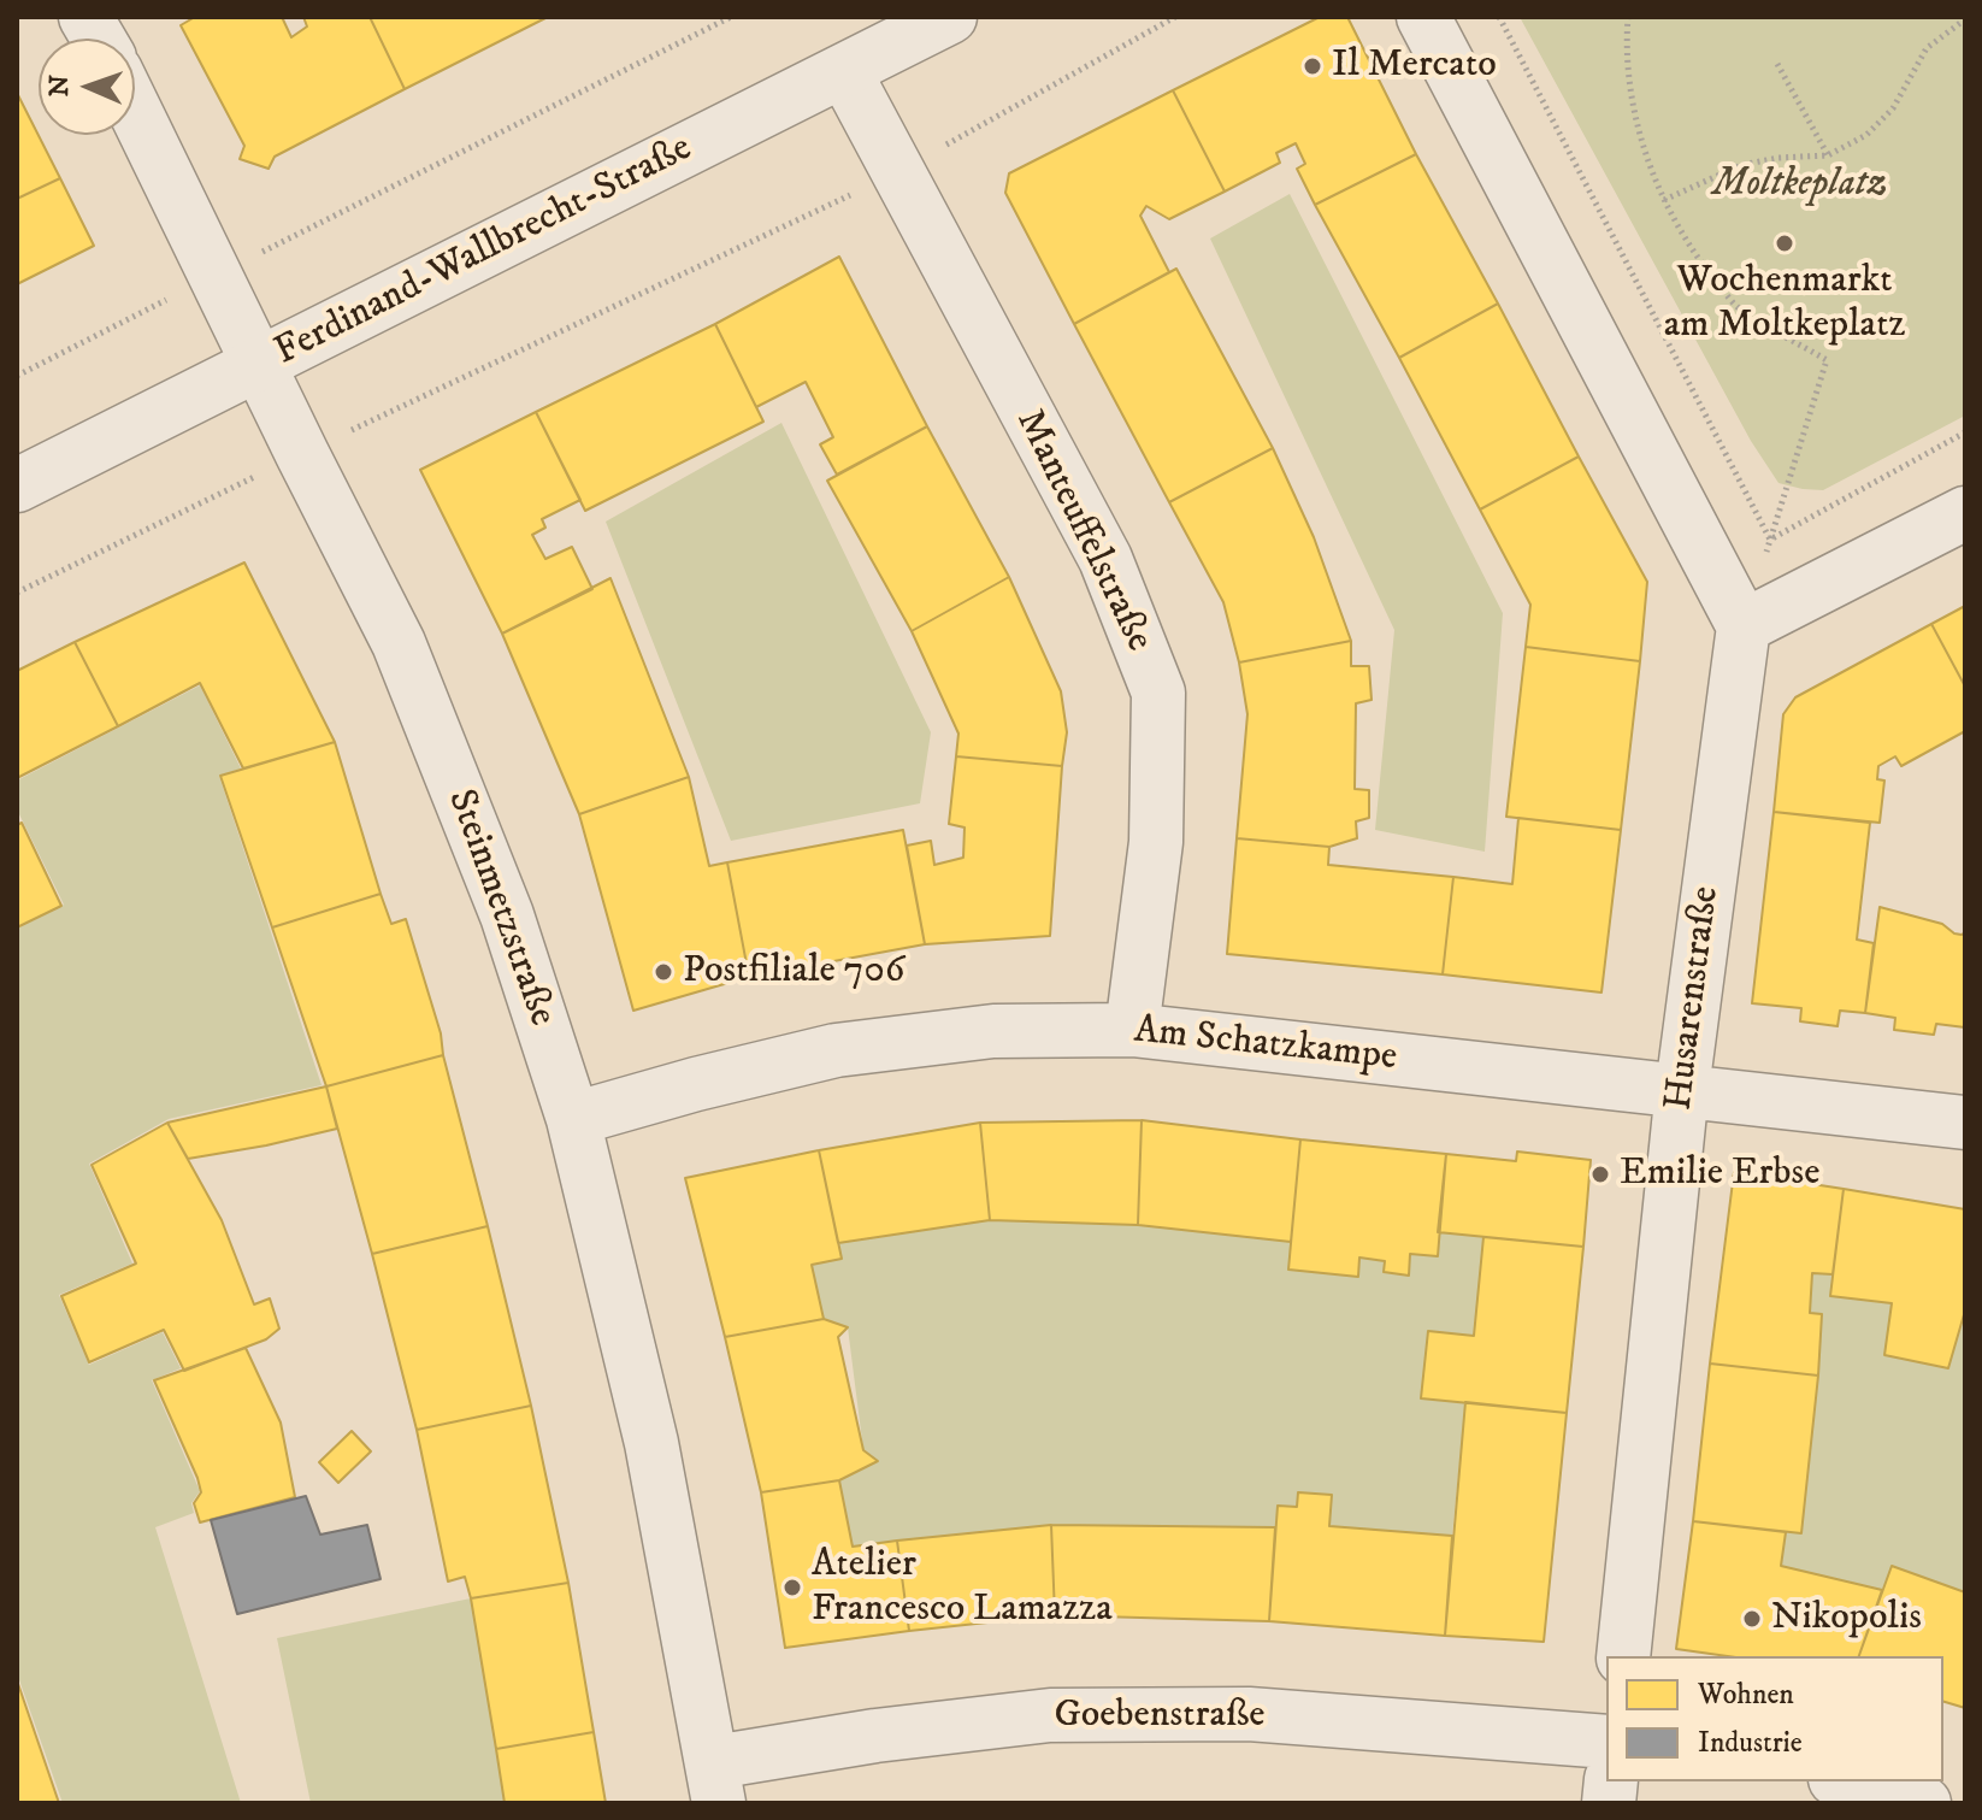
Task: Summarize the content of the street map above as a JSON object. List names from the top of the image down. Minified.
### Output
{"streets":{"street":["Ferdinand-Wallbrecht-Straße","Manteuffelstraße","Steinmetzstraße","Husarenstraße","Am Schatzkampe","Goebenstraße"]},"crossings":[["Ferdinand-Wallbrecht-Straße","Manteuffelstraße"],["Ferdinand-Wallbrecht-Straße","Steinmetzstraße"],["Manteuffelstraße","Am Schatzkampe"],["Steinmetzstraße","Am Schatzkampe"],["Steinmetzstraße","Goebenstraße"],["Husarenstraße","Am Schatzkampe"]],"parks":["Moltkeplatz"],"places":["Il Mercato","Wochenmarkt am Moltkeplatz","Postfiliale 706","Emilie Erbse","Atelier Francesco Lamazza","Nikopolis"],"legend":["Wohnen","Industrie"],"north":"left"}
